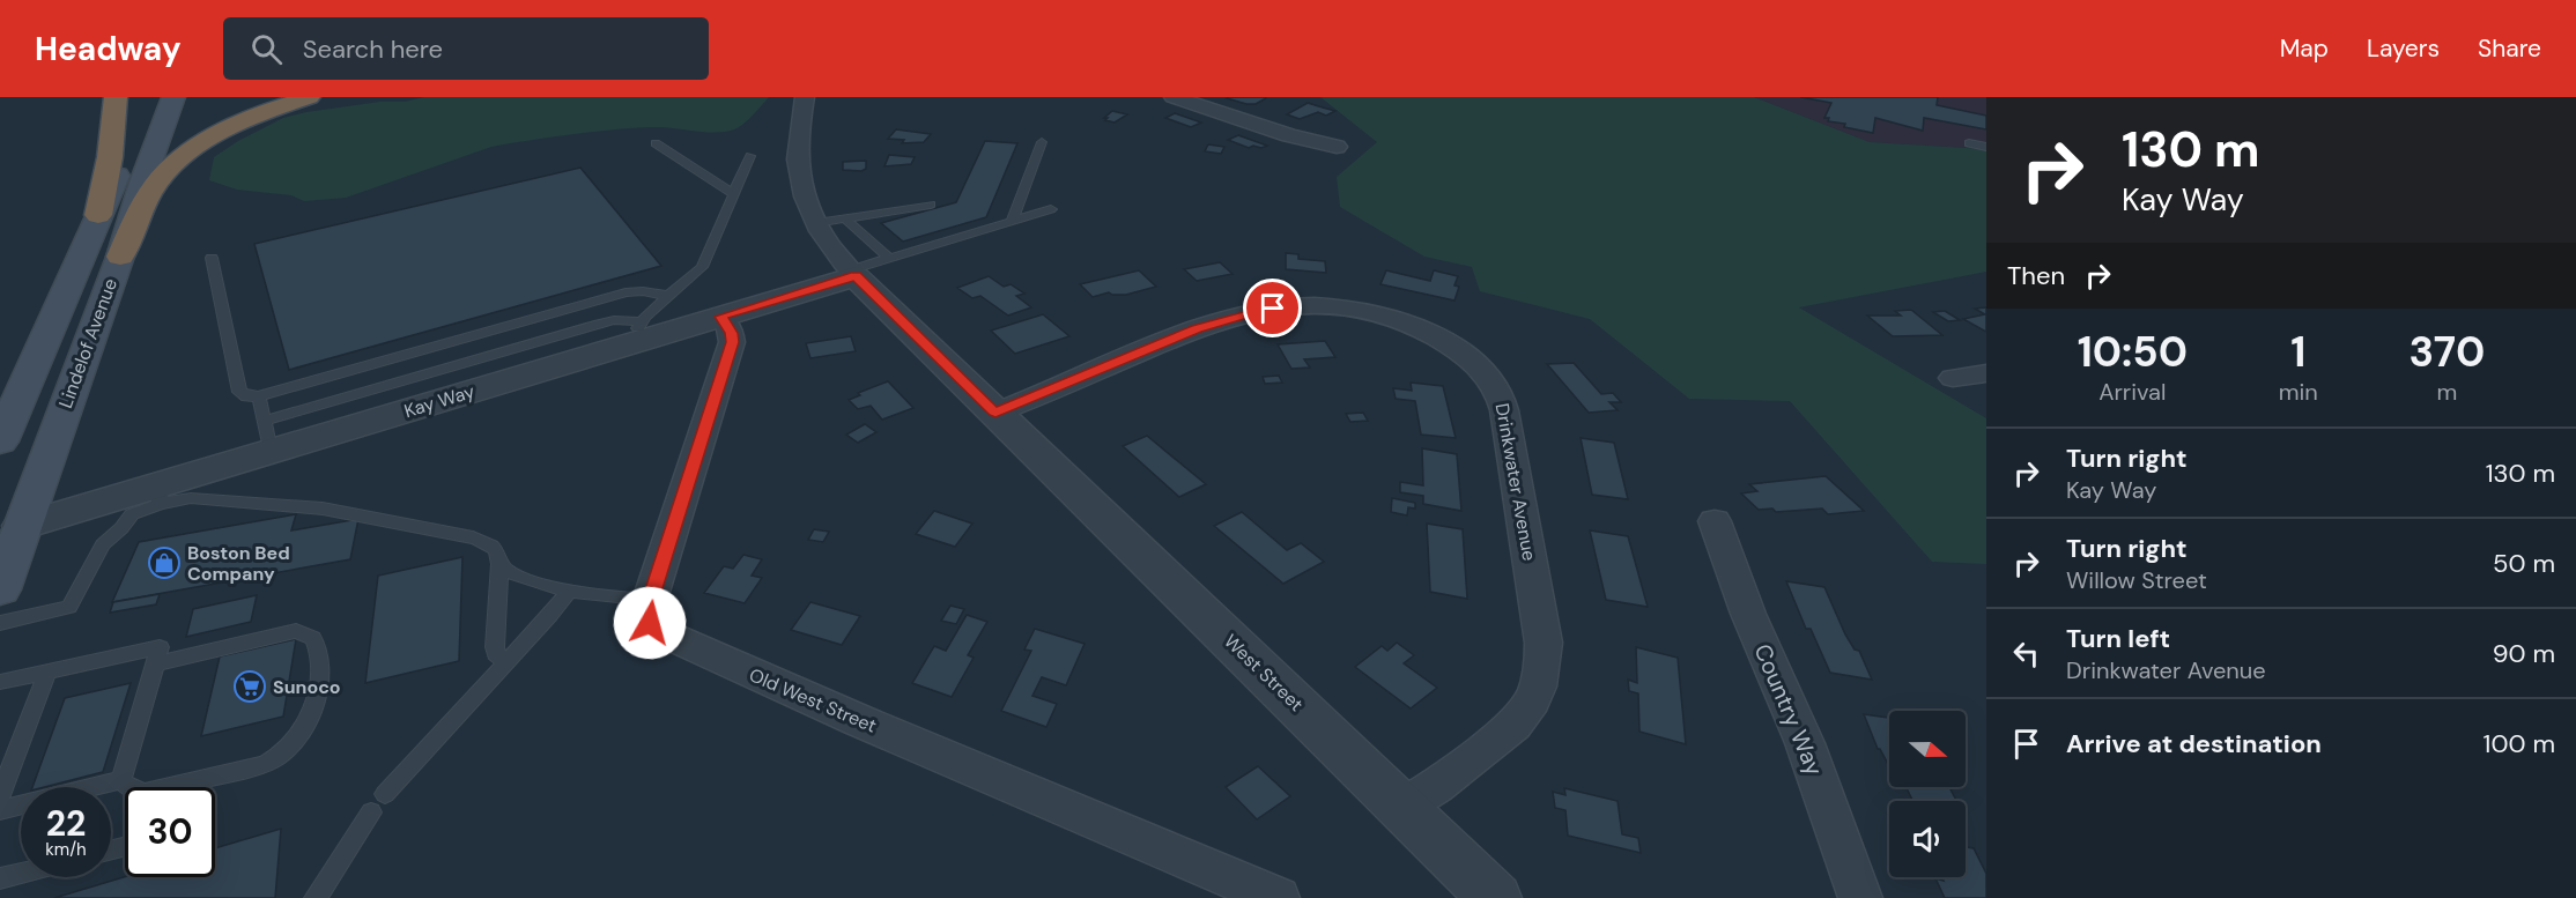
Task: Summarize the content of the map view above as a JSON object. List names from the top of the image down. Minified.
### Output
{"streets":{"main road":["Lindelof Avenue"],"street":["Kay Way","Drinkwater Avenue","West Street","Old West Street","Country Way"]},"crossings":[["Lindelof Avenue","Kay Way"],["Kay Way","West Street"],["Drinkwater Avenue","West Street"]],"places":{"shop":["Boston Bed Company"],"supermarket":["Sunoco"]},"north":"right","page":{"header":"Headway","search":"Search here","nav":["Map","Layers","Share"],"turn":["130 m","Kay Way"],"then":"Then","eta":["10:50","Arrival","1","min","370","m"],"list":[{"name":"Turn right","note":"Kay Way","value":"130 m"},{"name":"Turn right","note":"Willow Street","value":"50 m"},{"name":"Turn left","note":"Drinkwater Avenue","value":"90 m"},{"name":"Arrive at destination","value":"100 m"}],"speed":"22 km/h","limit":"30"}}
